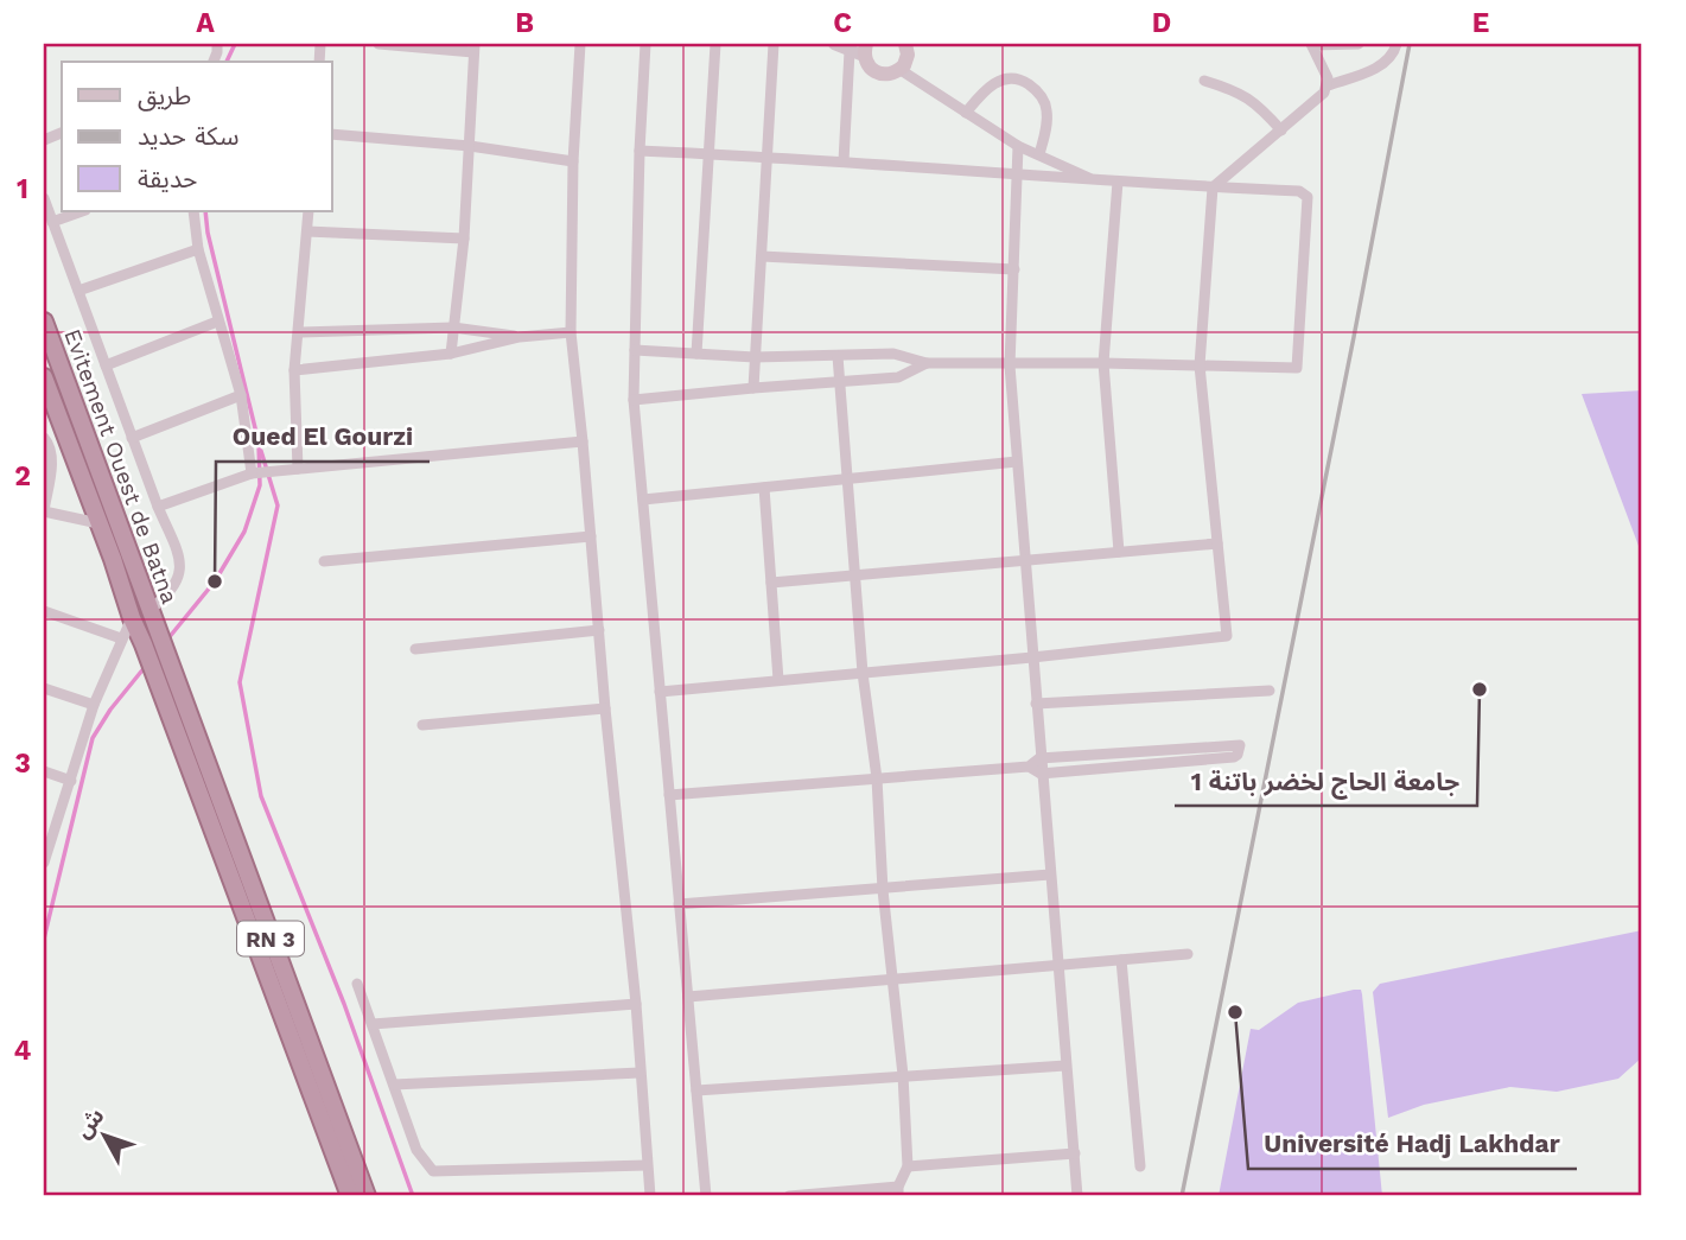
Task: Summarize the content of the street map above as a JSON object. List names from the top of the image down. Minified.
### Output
{"streets":{"highway":["Evitement Ouest de Batna","RN 3"]},"crossings":[["Evitement Ouest de Batna","RN 3"]],"places":["Oued El Gourzi","جامعة الحاج لخضر باتنة 1","Université Hadj Lakhdar"],"legend":["طريق","سكة حديد","حديقة"],"north":"top left","grid":{"columns":["A","B","C","D","E"],"rows":["1","2","3","4"]}}
